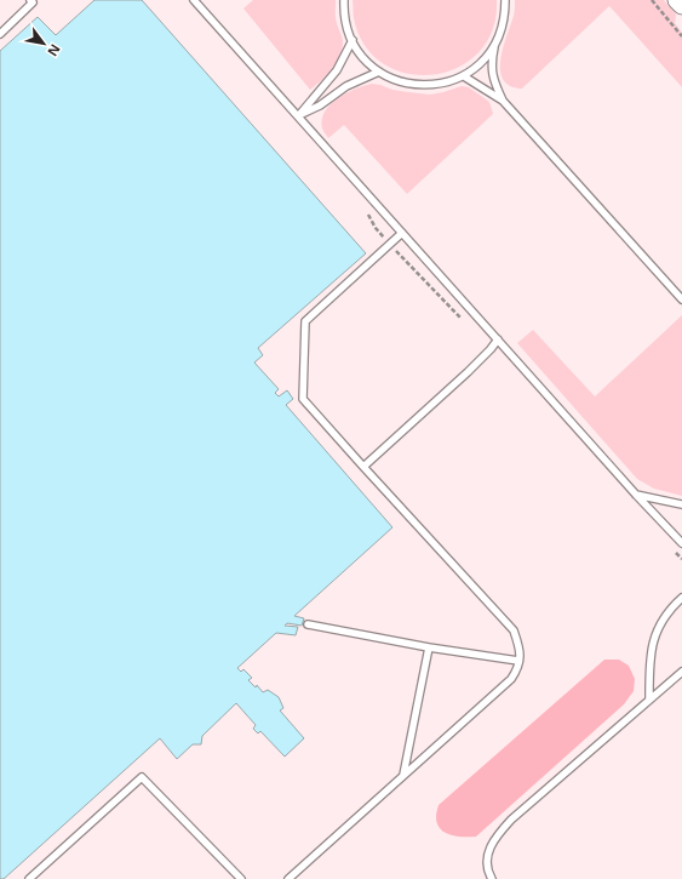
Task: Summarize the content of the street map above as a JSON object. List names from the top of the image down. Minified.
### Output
{"north":"bottom right"}
